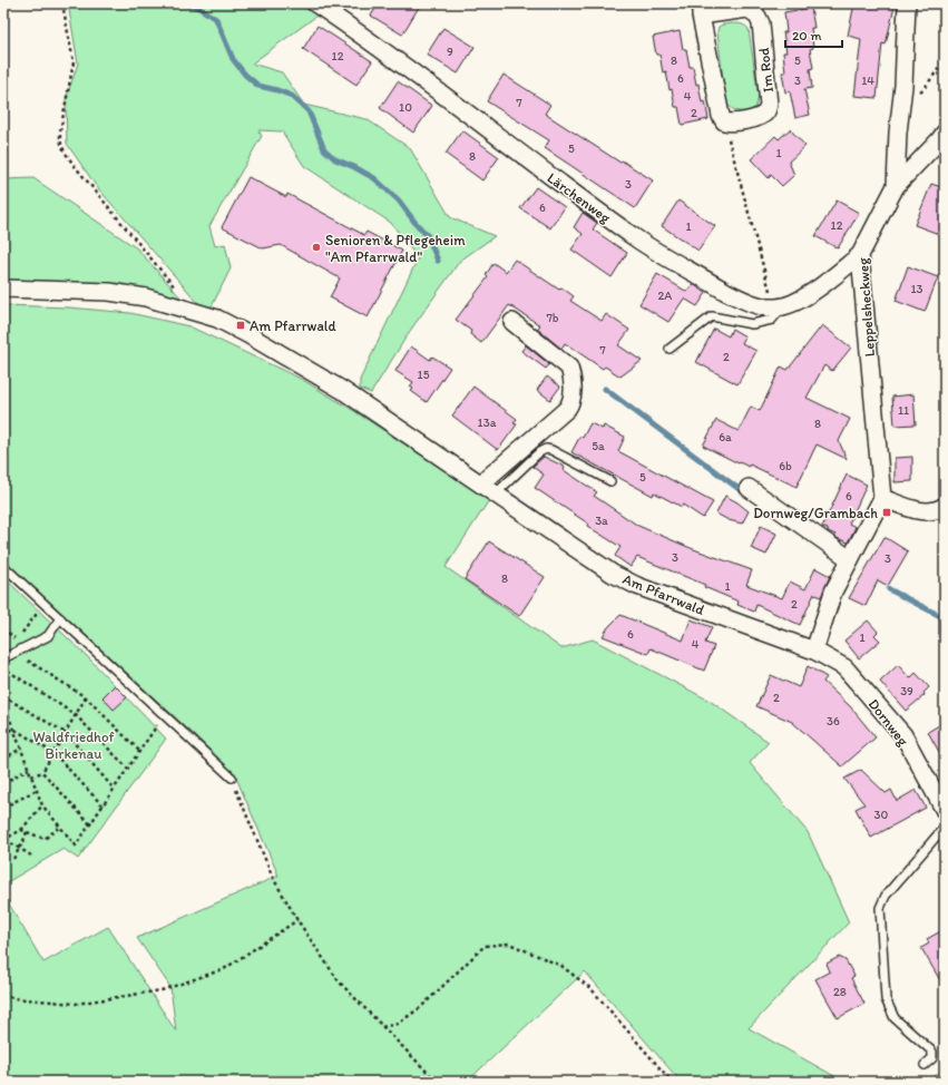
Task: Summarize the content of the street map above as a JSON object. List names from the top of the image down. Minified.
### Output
{"streets":{"street":["Im Rod","Lärchenweg","Leppelsheckweg","Am Pfarrwald","Dornweg"]},"crossings":[["Am Pfarrwald","Dornweg"]],"parks":["Waldfriedhof Birkenau"],"places":{"other":["Senioren & Pflegeheim \"Am Pfarrwald\""],"transit":["Am Pfarrwald","Dornweg/Grambach"]},"house_numbers":["9","12","8","5","6","3","14","4","7","10","2","5","1","8","3","6","12","1","13","2A","7b","7","2","15","11","13a","8","6a","5a","6b","5","6","3a","3","3","8","1","2","6","1","4","39","2","36","30","28"],"scale_bar":"20 m"}
